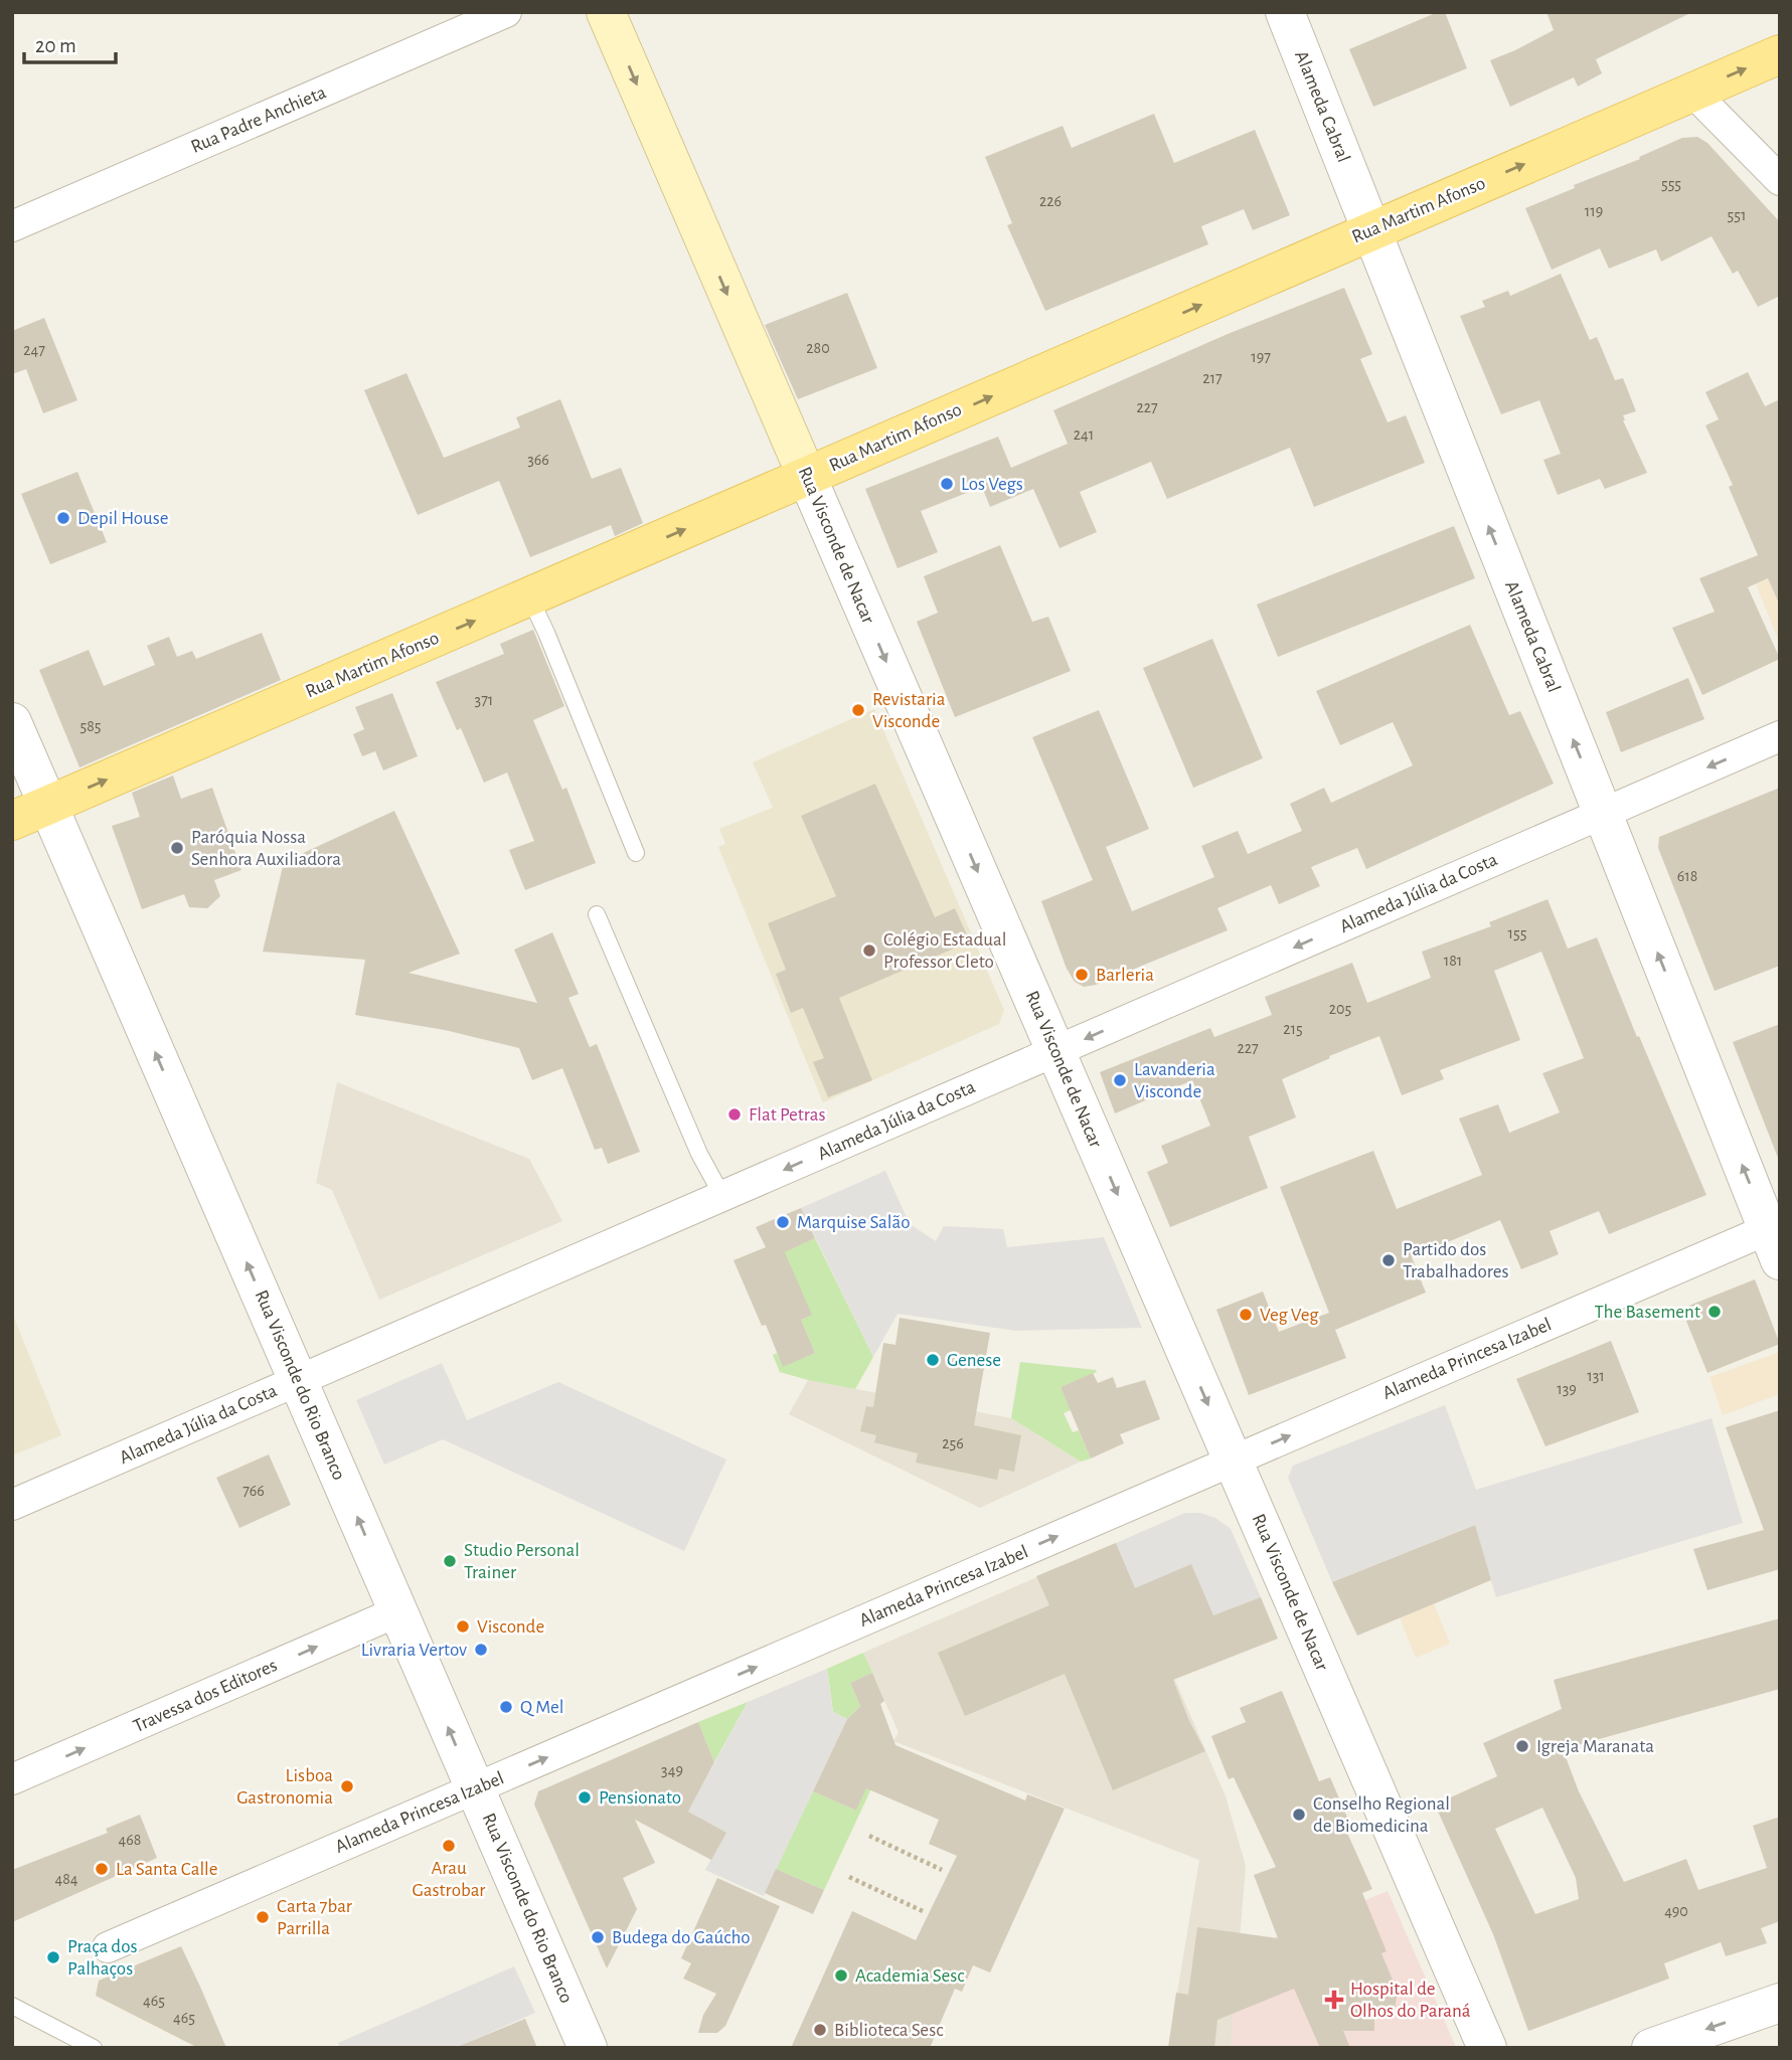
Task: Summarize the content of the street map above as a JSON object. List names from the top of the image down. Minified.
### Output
{"streets":{"main road":["Rua Martim Afonso","Rua Visconde de Nacar"],"street":["Alameda Cabral","Rua Padre Anchieta","Alameda Júlia da Costa","Alameda Princesa Izabel","Rua Visconde do Rio Branco","Travessa dos Editores"]},"crossings":[["Alameda Cabral","Rua Martim Afonso"],["Alameda Cabral","Alameda Júlia da Costa"],["Alameda Cabral","Alameda Princesa Izabel"],["Rua Martim Afonso","Rua Visconde de Nacar"],["Rua Martim Afonso","Rua Visconde do Rio Branco"],["Rua Visconde de Nacar","Alameda Júlia da Costa"],["Rua Visconde de Nacar","Alameda Princesa Izabel"],["Alameda Júlia da Costa","Rua Visconde do Rio Branco"],["Alameda Princesa Izabel","Rua Visconde do Rio Branco"],["Rua Visconde do Rio Branco","Travessa dos Editores"]],"one_way":["Alameda Cabral","Rua Martim Afonso","Rua Visconde de Nacar","Alameda Júlia da Costa","Alameda Princesa Izabel","Rua Visconde do Rio Branco","Travessa dos Editores"],"places":{"other":["Los Vegs","Depil House","Revistaria Visconde","Paróquia Nossa Senhora Auxiliadora","Colégio Estadual Professor Cleto","Barleria","Lavanderia Visconde","Flat Petras","Marquise Salão","Partido dos Trabalhadores","The Basement","Veg Veg","Genese","Studio Personal Trainer","Visconde","Livraria Vertov","Q Mel","Igreja Maranata","Lisboa Gastronomia","Pensionato","Conselho Regional de Biomedicina","Arau Gastrobar","La Santa Calle","Carta 7bar Parrilla","Budega do Gaúcho","Praça dos Palhaços","Academia Sesc","Biblioteca Sesc"],"health":["Hospital de Olhos do Paraná"]},"house_numbers":["555","226","119","551","280","247","197","217","227","241","366","371","585","618","155","181","205","215","227","131","139","256","766","349","468","484","490","465","465"],"scale_bar":"20 m"}
